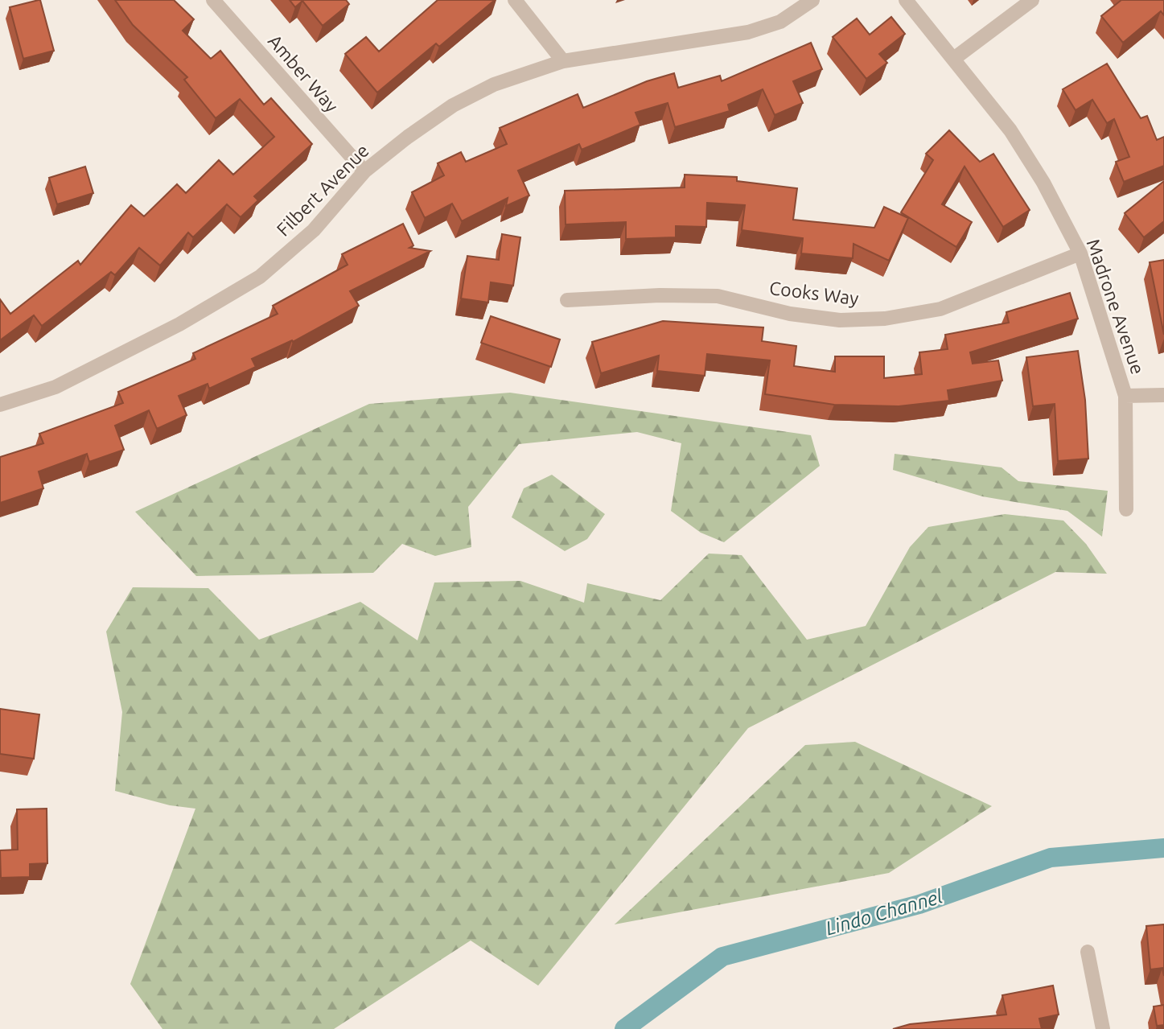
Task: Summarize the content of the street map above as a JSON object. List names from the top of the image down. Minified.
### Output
{"streets":{"street":["Amber Way","Filbert Avenue","Cooks Way","Madrone Avenue"]},"crossings":[["Amber Way","Filbert Avenue"],["Cooks Way","Madrone Avenue"]],"water":["Lindo Channel"]}
